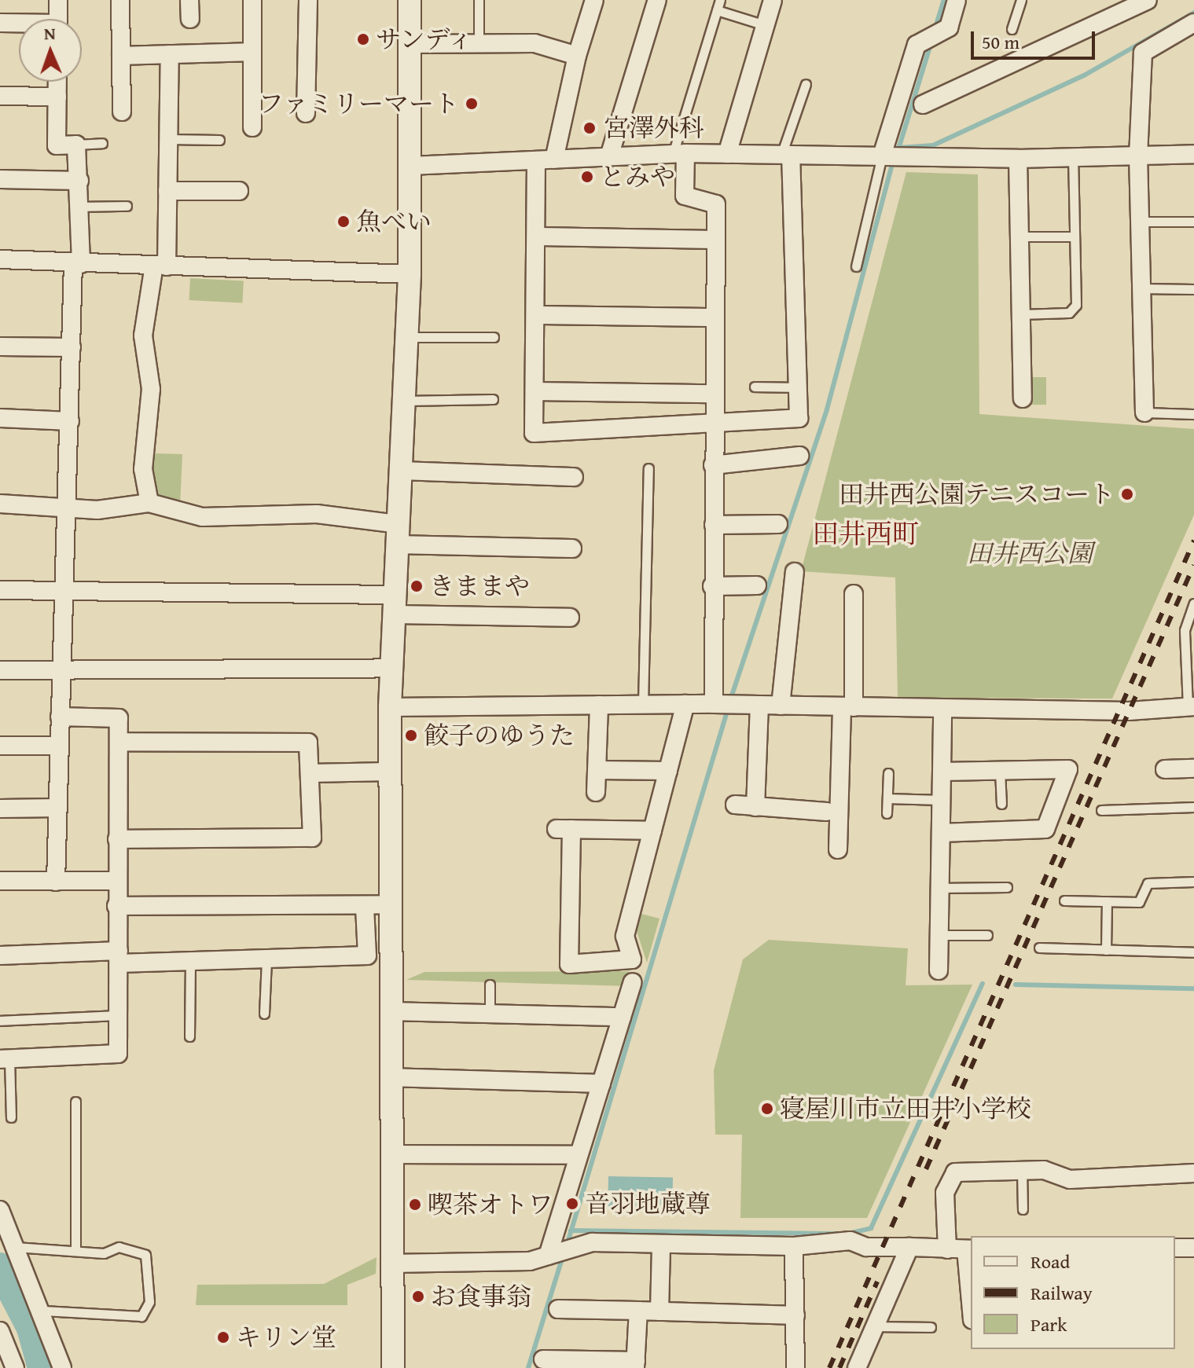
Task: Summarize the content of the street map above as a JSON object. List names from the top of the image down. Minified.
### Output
{"districts":["田井西町"],"parks":["田井西公園"],"places":["サンディ","ファミリーマート","宮澤外科","とみや","魚べい","田井西公園テニスコート","きままや","餃子のゆうた","寝屋川市立田井小学校","音羽地蔵尊","喫茶オトワ","お食事翁","キリン堂"],"legend":["Road","Railway","Park"],"scale_bar":"50 m","north":"top"}
